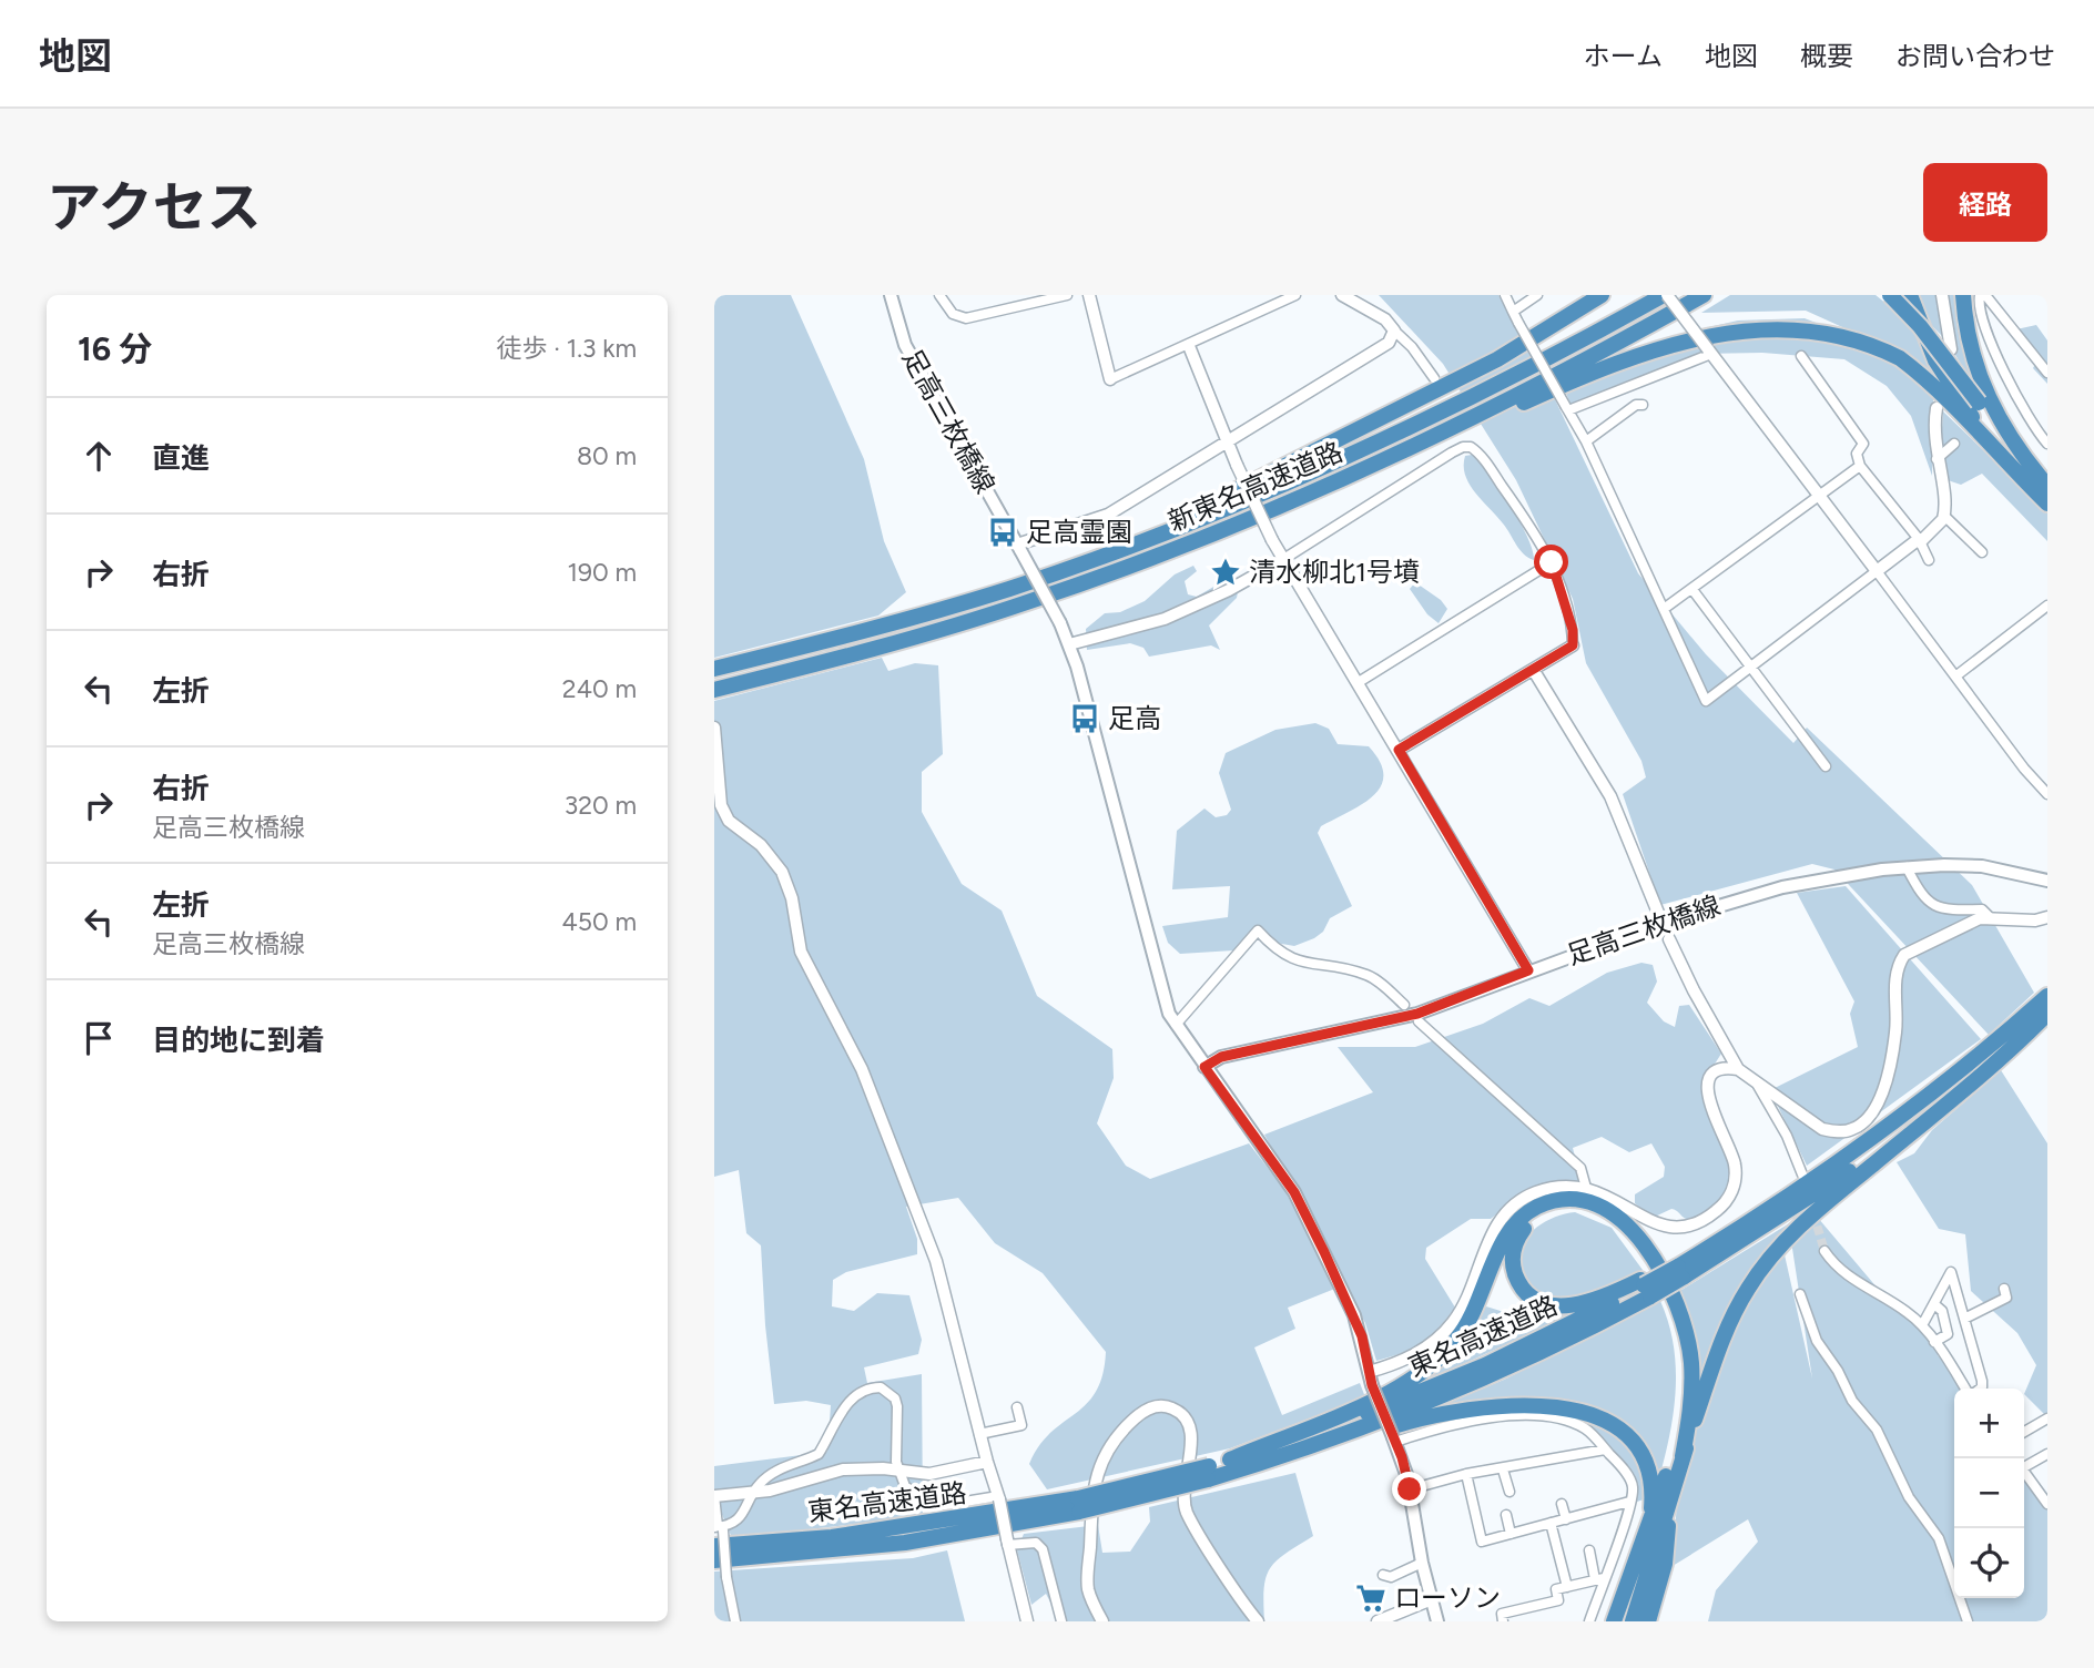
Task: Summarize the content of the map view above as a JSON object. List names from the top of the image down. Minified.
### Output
{"streets":{"highway":["新東名高速道路","東名高速道路"],"main road":["足高三枚橋線"]},"places":{"bus stop":["足高霊園","足高"],"place":["清水柳北1号墳"],"supermarket":["ローソン"]},"page":{"header":"地図","nav":["ホーム","地図","概要","お問い合わせ"],"title":"アクセス","buttons":"経路","heading":["16 分","徒歩 · 1.3 km"],"list":[["直進","80 m"],["右折","190 m"],["左折","240 m"],["右折","足高三枚橋線","320 m"],["左折","足高三枚橋線","450 m"],"目的地に到着"],"map_buttons":["+","−"]}}
